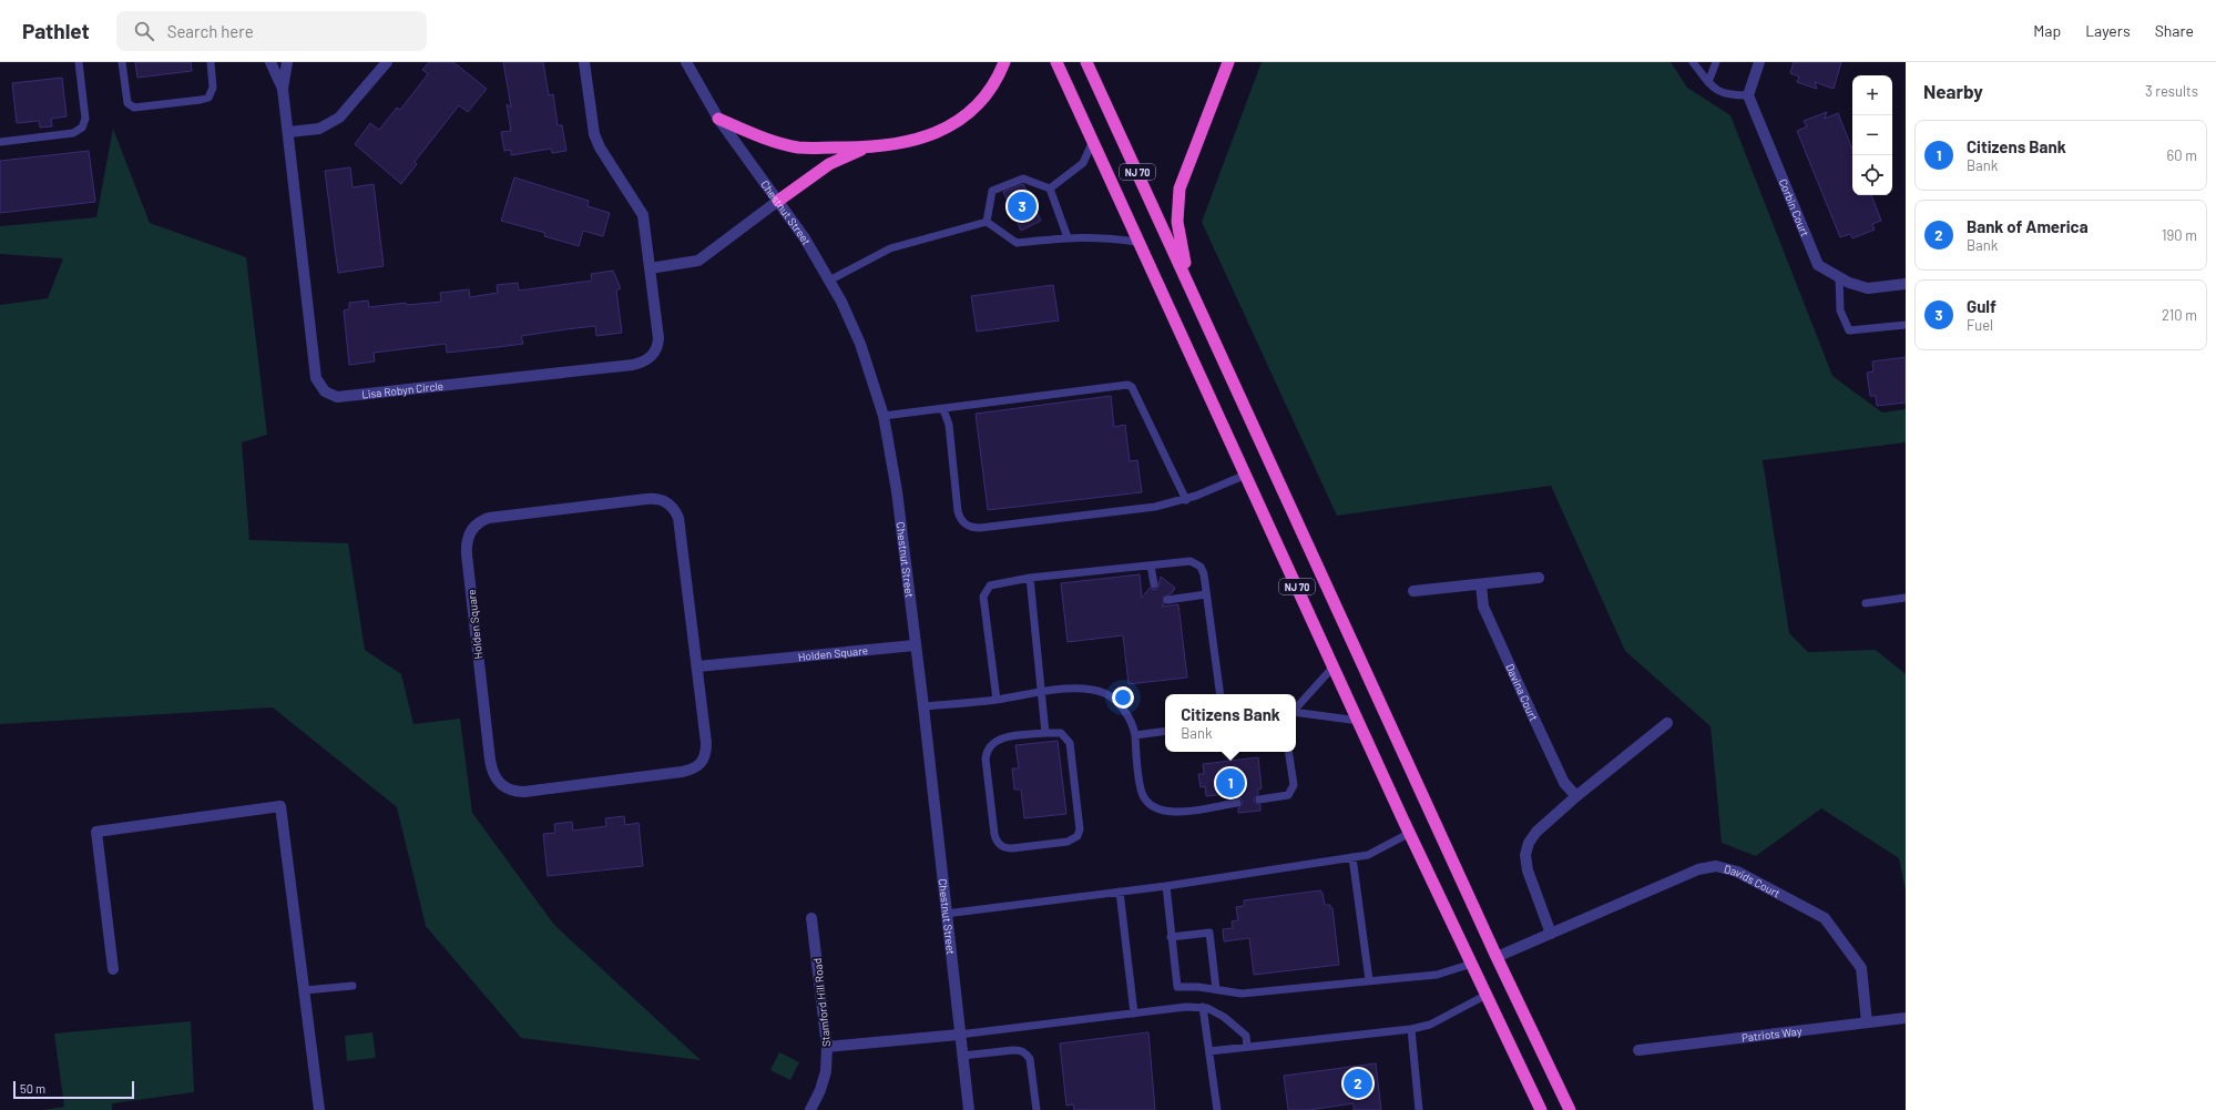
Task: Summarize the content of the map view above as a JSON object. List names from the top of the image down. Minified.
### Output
{"streets":{"highway":["NJ 70"],"street":["Corbin Court","Chestnut Street","Lisa Robyn Circle","Holden Square","Davina Court","Davids Court","Stamford Hill Road","Patriots Way"]},"crossings":[["NJ 70","Davids Court"],["Chestnut Street","Holden Square"],["Davids Court","Patriots Way"]],"scale_bar":"50 m","page":{"header":"Pathlet","search":"Search here","nav":["Map","Layers","Share"],"heading":["Nearby","3 results"],"map_buttons":["+","−"],"list":[{"mark":"1","name":"Citizens Bank","note":"Bank","value":"60 m"},{"mark":"2","name":"Bank of America","note":"Bank","value":"190 m"},{"mark":"3","name":"Gulf","note":"Fuel","value":"210 m"}],"pins":["3","1","2"],"popup":["Citizens Bank","Bank"],"scale":"50 m"}}
